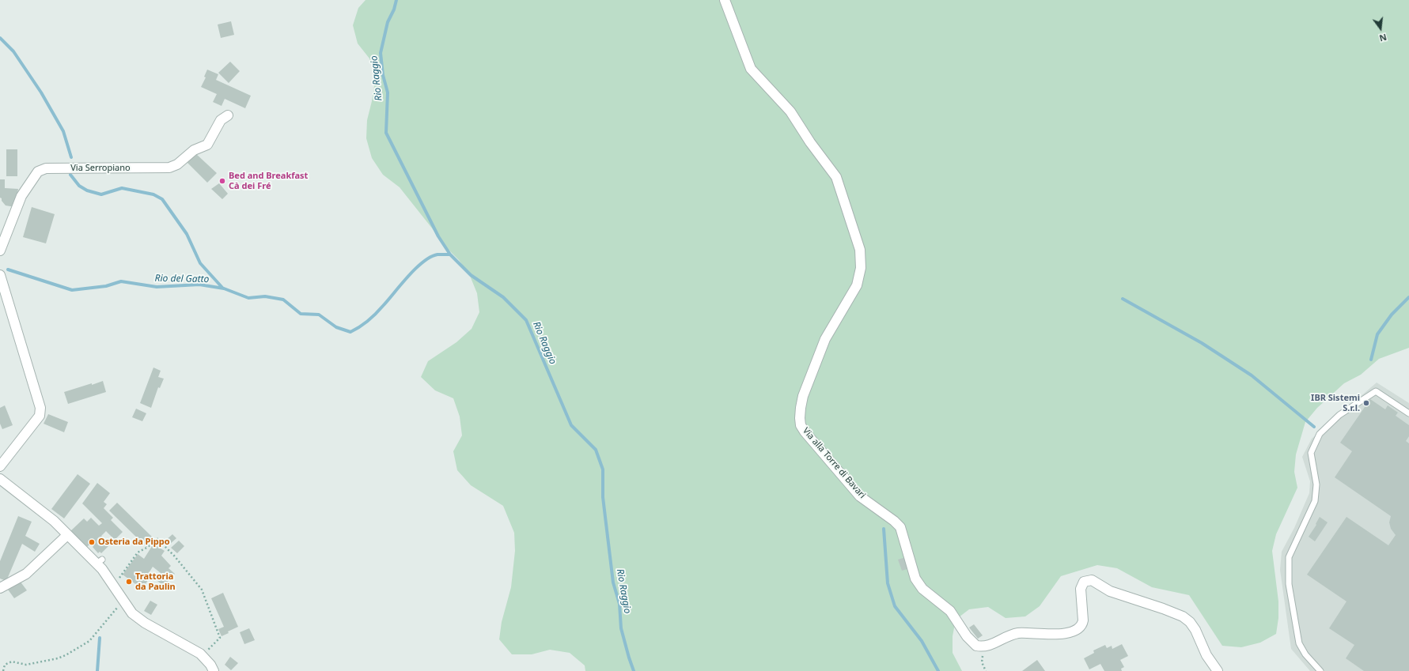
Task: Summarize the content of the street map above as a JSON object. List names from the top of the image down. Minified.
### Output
{"streets":{"street":["Via Serropiano","Via alla Torre di Bavari"]},"water":["Rio Raggio","Rio del Gatto"],"places":["Bed and Breakfast Cà dei Fré","IBR Sistemi S.r.l.","Osteria da Pippo","Trattoria da Paulin"],"north":"bottom"}
